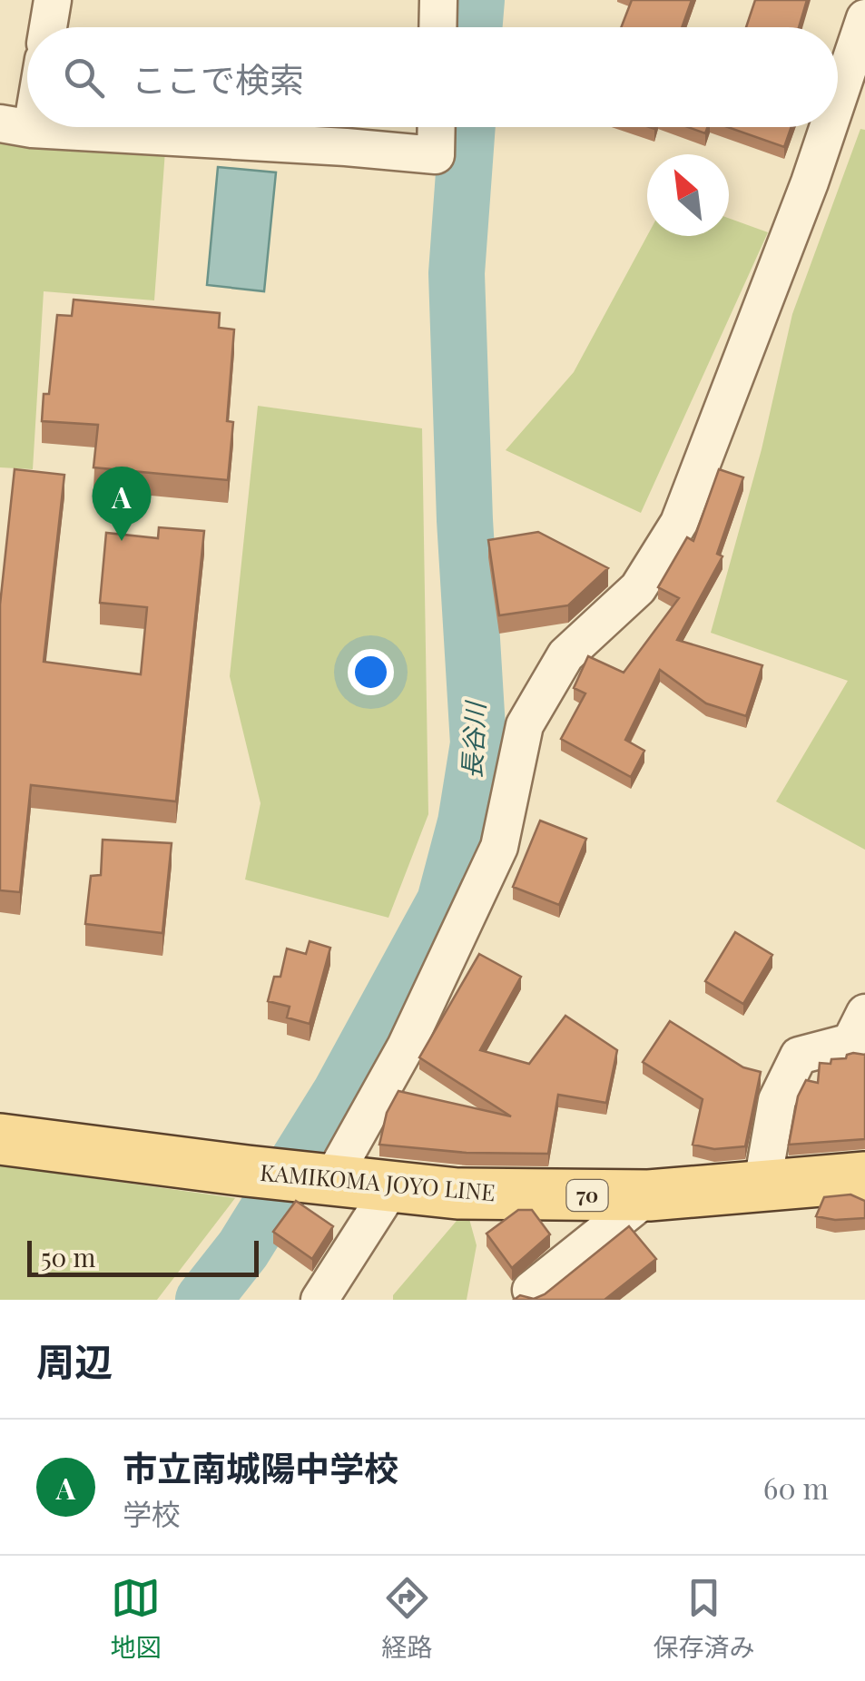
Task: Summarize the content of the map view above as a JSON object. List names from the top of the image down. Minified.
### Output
{"streets":{"main road":["KAMIKOMA JOYO LINE","70"]},"water":["長谷川"],"scale_bar":"50 m","north":"top left","page":{"search":"ここで検索","pins":"A","scale":"50 m","heading":"周辺","list":[{"mark":"A","name":"市立南城陽中学校","note":"学校","value":"60 m"}],"nav":["地図","経路","保存済み"]}}
